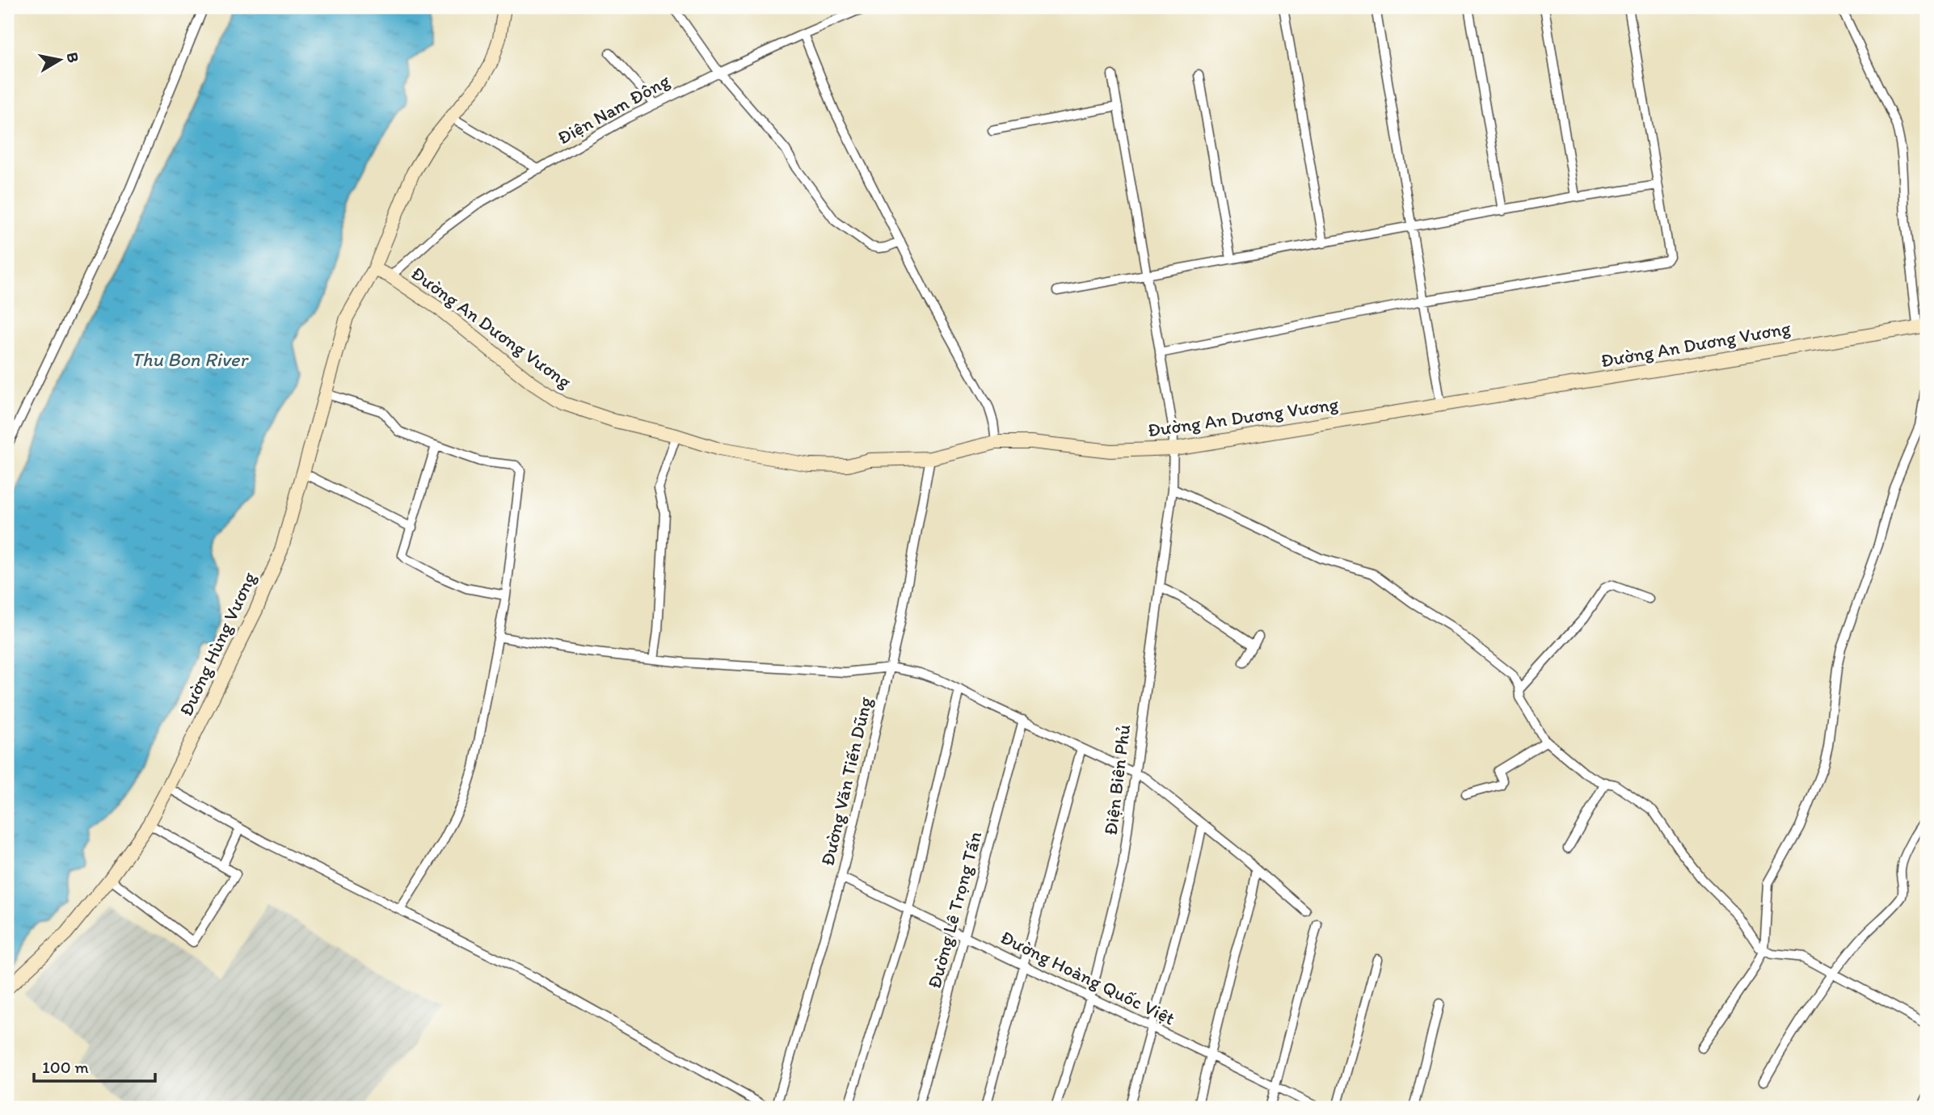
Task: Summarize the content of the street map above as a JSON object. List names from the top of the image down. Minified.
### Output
{"streets":{"main road":["Đường An Dương Vương","Đường Hùng Vương"],"street":["Điện Nam Đông","Điện Biên Phủ","Đường Văn Tiến Dũng","Đường Lê Trọng Tấn","Đường Hoàng Quốc Việt"]},"crossings":[["Điện Nam Đông","Đường An Dương Vương"],["Đường An Dương Vương","Đường Hùng Vương"],["Đường An Dương Vương","Điện Biên Phủ"],["Đường An Dương Vương","Đường Văn Tiến Dũng"],["Điện Biên Phủ","Đường Hoàng Quốc Việt"],["Đường Văn Tiến Dũng","Đường Hoàng Quốc Việt"],["Đường Lê Trọng Tấn","Đường Hoàng Quốc Việt"]],"water":["Thu Bon River"],"scale_bar":"100 m","north":"right"}
